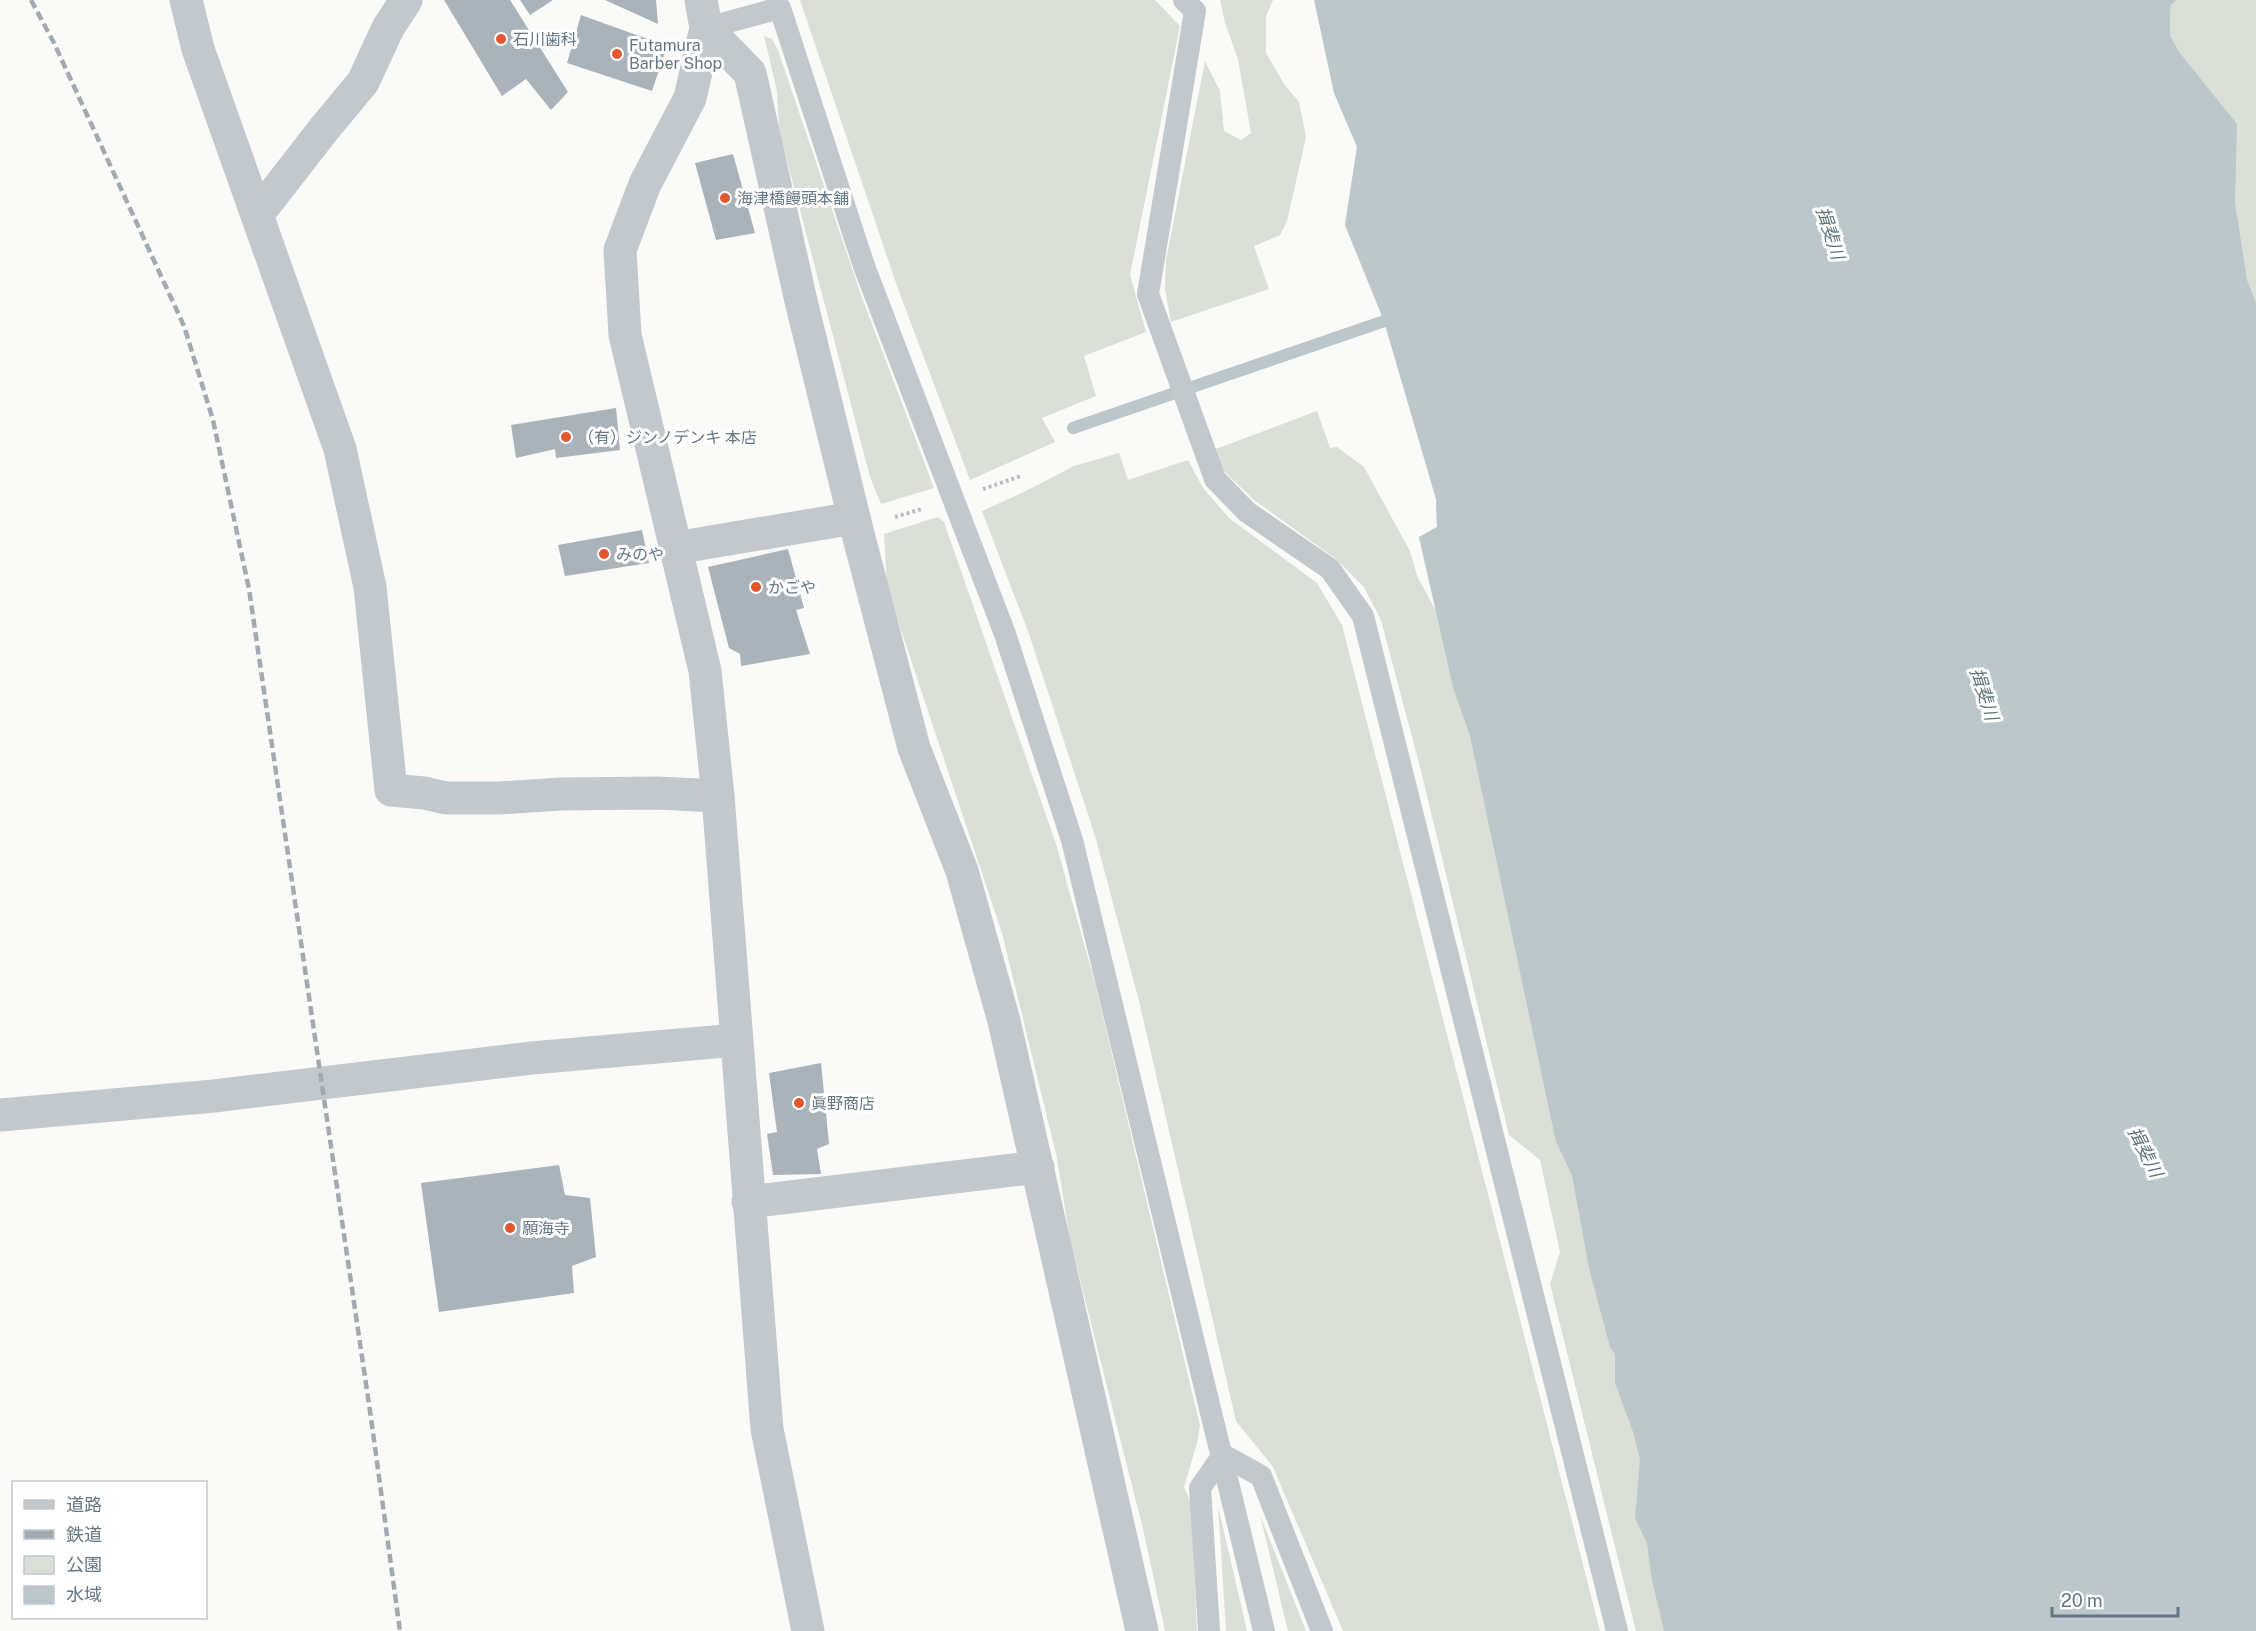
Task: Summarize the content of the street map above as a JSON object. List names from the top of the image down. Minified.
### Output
{"water":["揖斐川"],"places":["石川歯科","Futamura Barber Shop","海津橋饅頭本舗","（有）ジンノデンキ 本店","みのや","かごや","眞野商店","願海寺"],"legend":["道路","鉄道","公園","水域"],"scale_bar":"20 m"}
